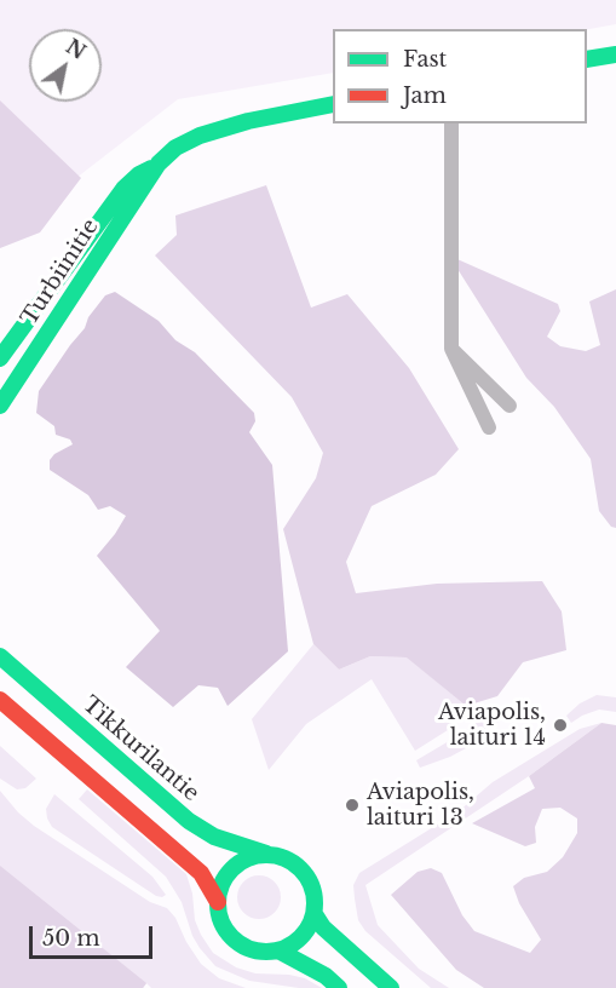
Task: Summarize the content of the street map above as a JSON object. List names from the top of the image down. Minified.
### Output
{"streets":{"main road":["Turbiinitie","Tikkurilantie"]},"places":["Aviapolis, laituri 14","Aviapolis, laituri 13"],"legend":["Fast","Jam"],"scale_bar":"50 m","north":"top right"}
